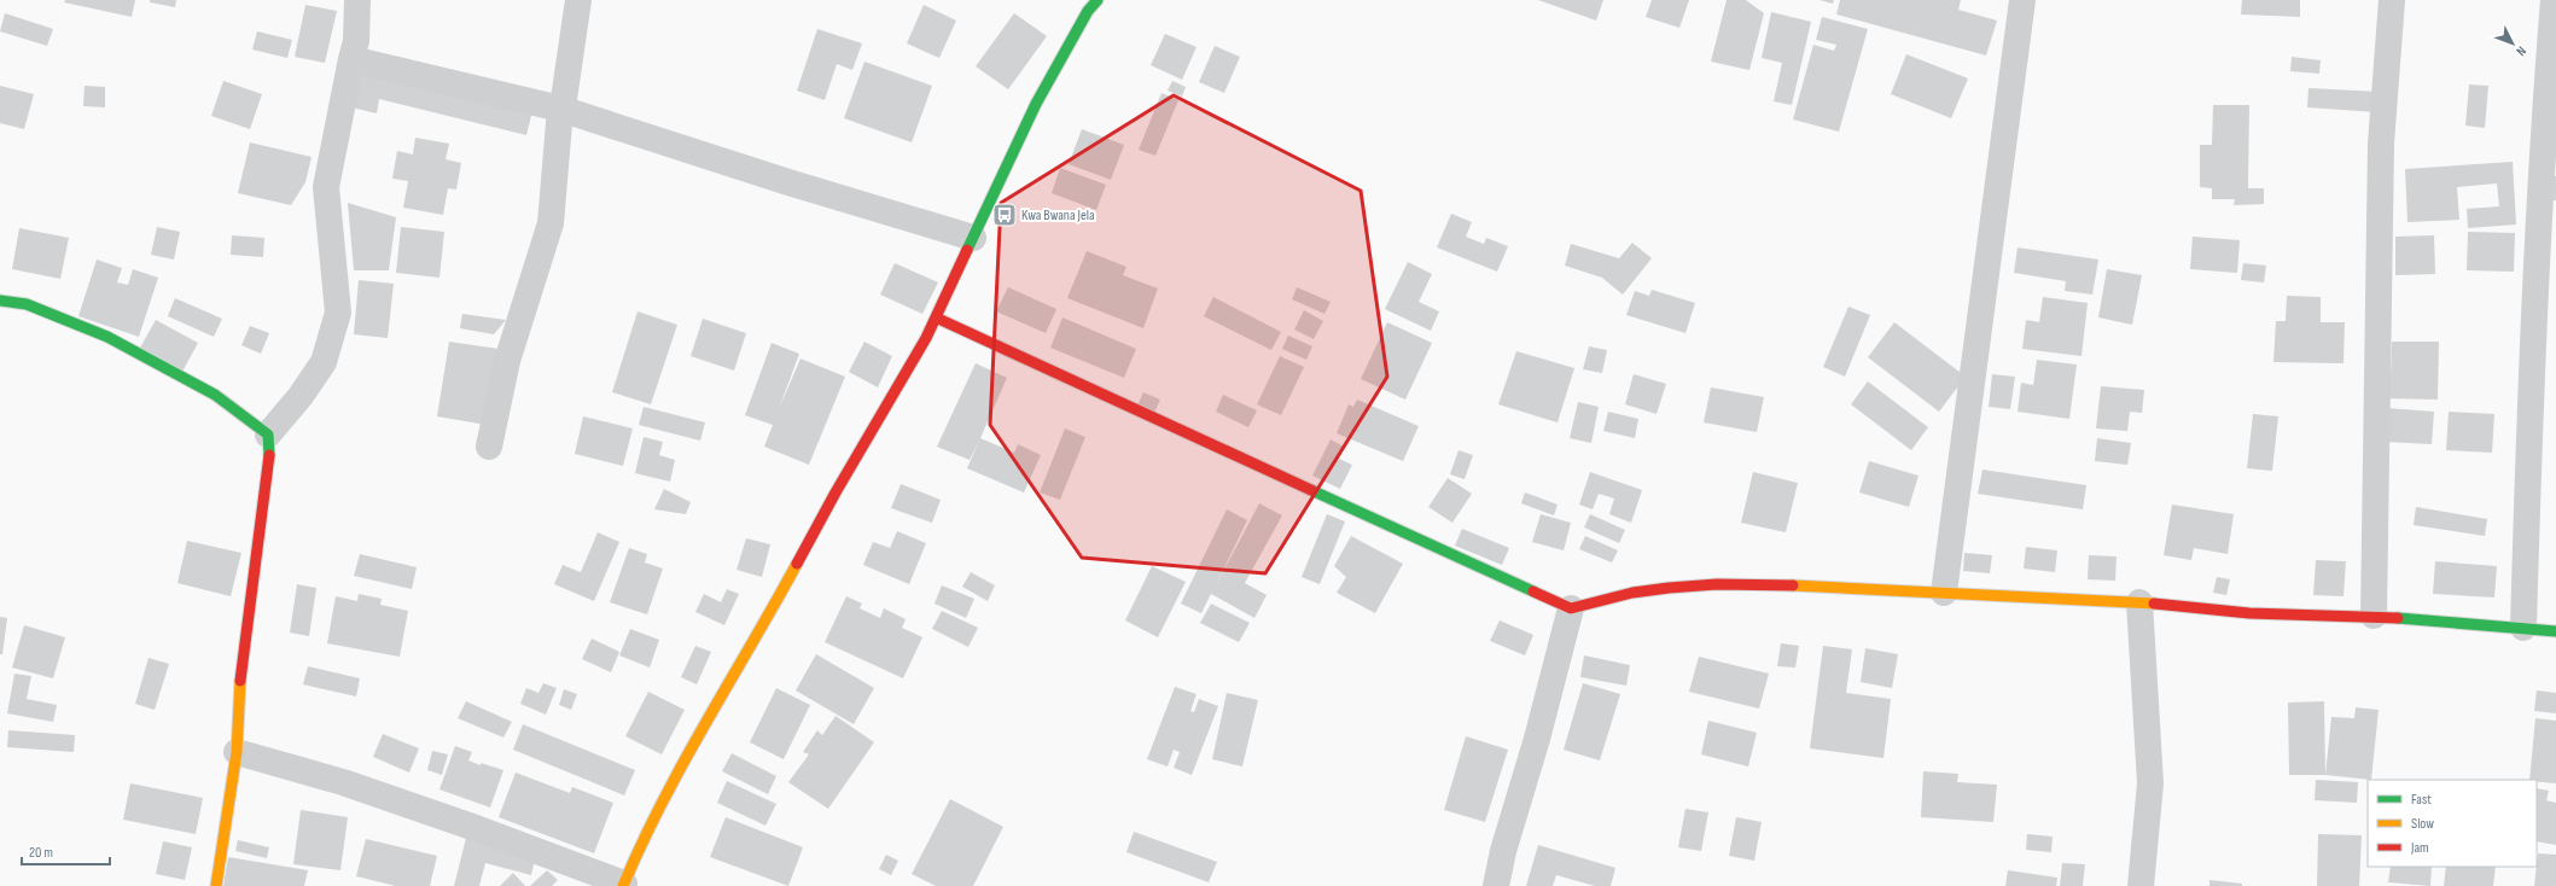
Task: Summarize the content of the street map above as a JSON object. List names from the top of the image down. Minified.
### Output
{"places":{"bus stop":["Kwa Bwana Jela"]},"legend":["Fast","Slow","Jam"],"scale_bar":"20 m","north":"bottom right"}
